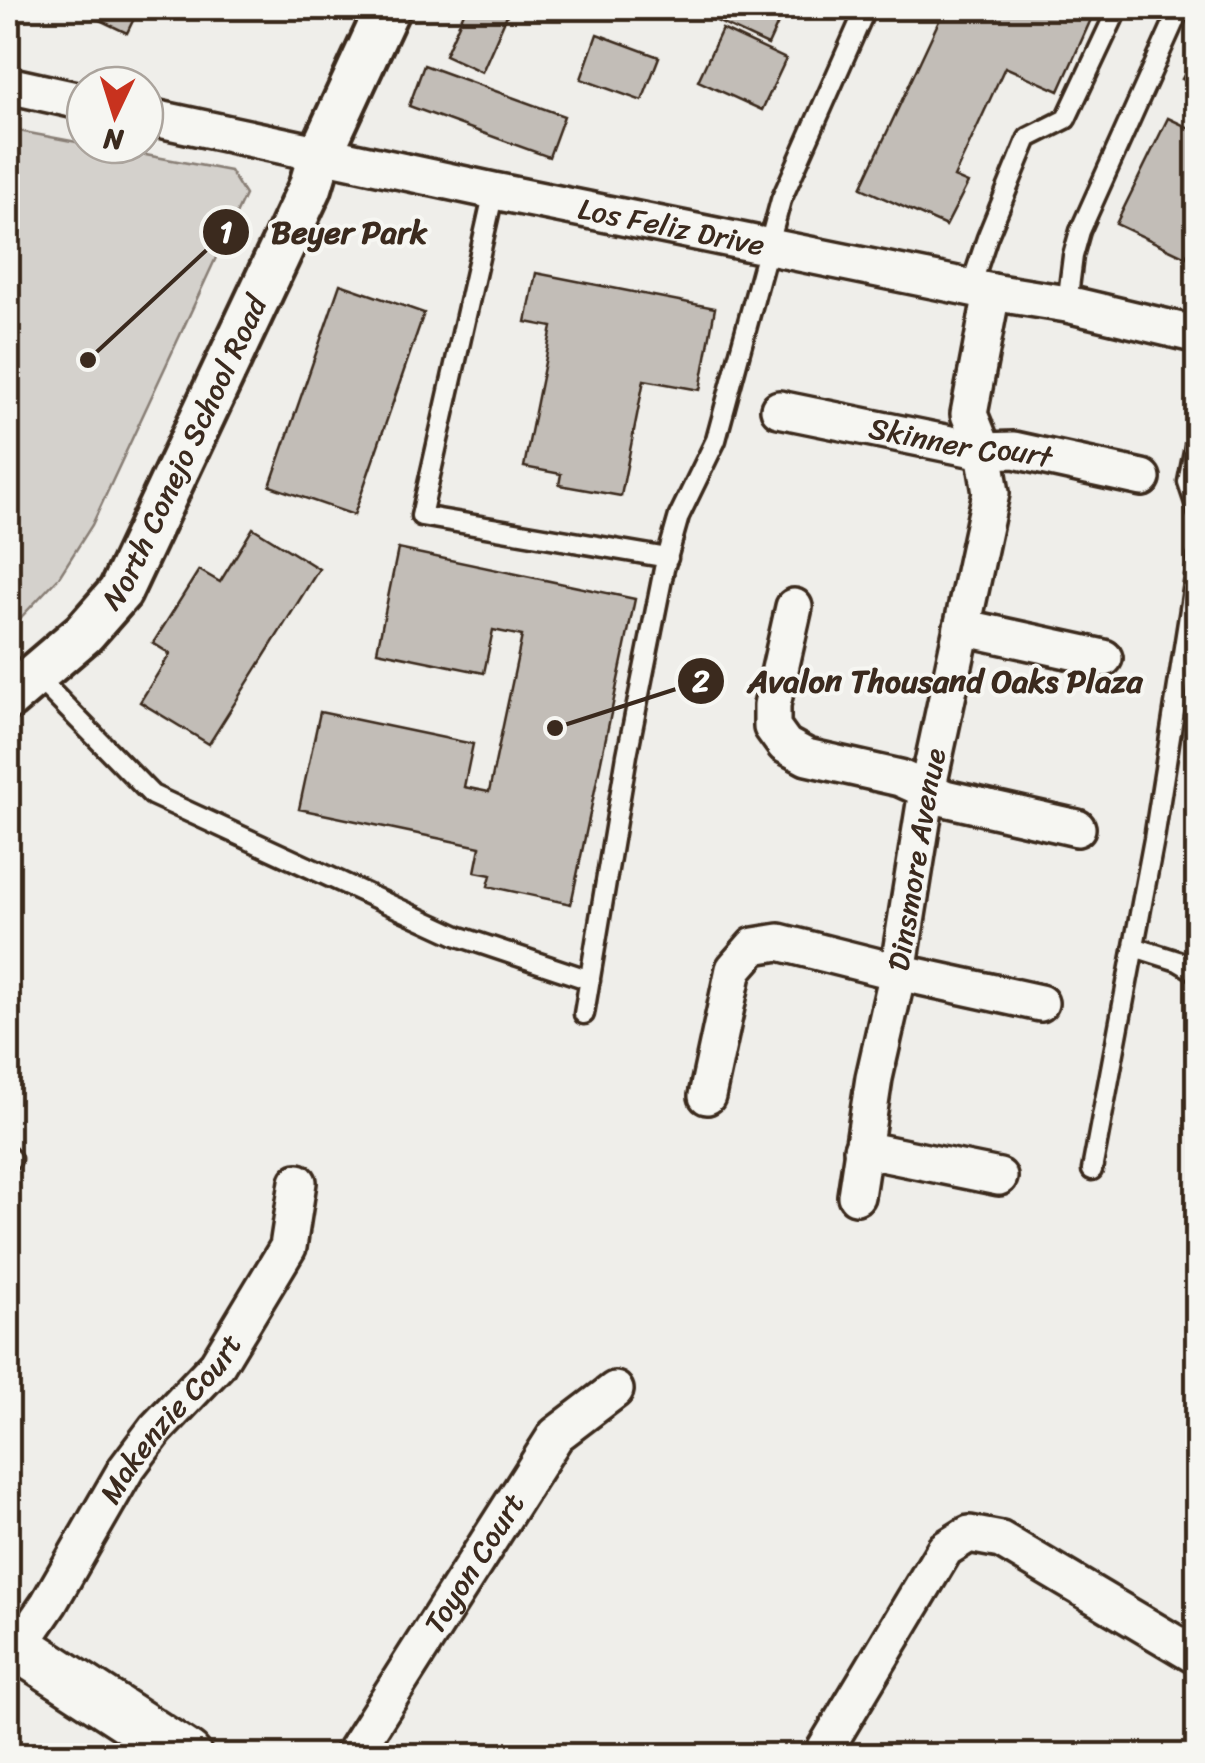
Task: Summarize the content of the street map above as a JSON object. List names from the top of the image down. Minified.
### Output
{"streets":{"street":["Los Feliz Drive","Skinner Court","North Conejo School Road","Dinsmore Avenue","Makenzie Court","Toyon Court"]},"crossings":[["Los Feliz Drive","North Conejo School Road"],["Los Feliz Drive","Dinsmore Avenue"],["Skinner Court","Dinsmore Avenue"]],"places":["Beyer Park","Avalon Thousand Oaks Plaza"],"north":"bottom"}
